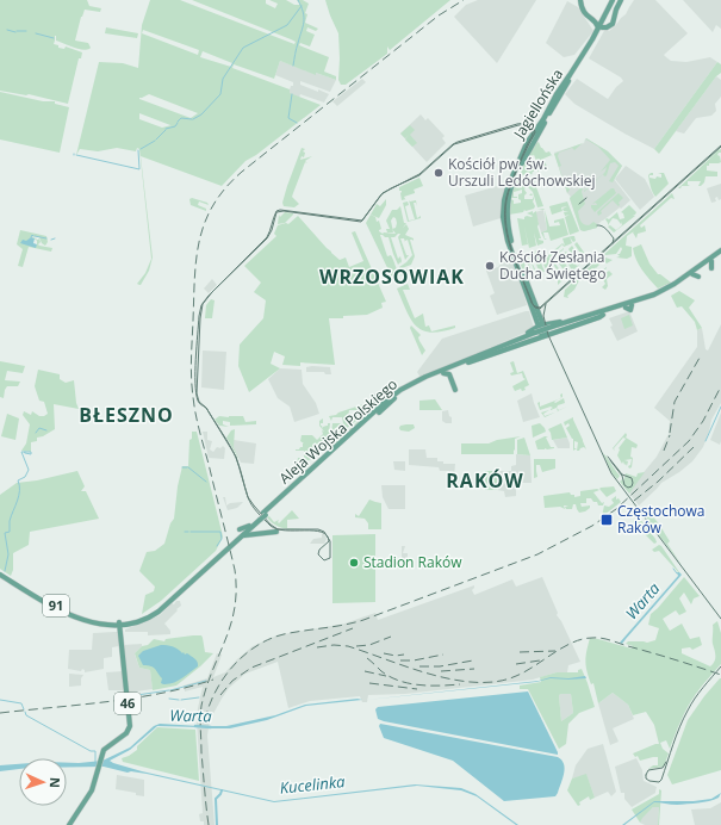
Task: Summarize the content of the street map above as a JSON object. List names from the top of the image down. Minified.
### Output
{"streets":{"main road":["Jagiellońska","Aleja Wojska Polskiego","91","46"]},"crossings":[["Jagiellońska","Aleja Wojska Polskiego"],["Aleja Wojska Polskiego","46"]],"districts":["WRZOSOWIAK","BŁESZNO","RAKÓW"],"water":["Warta","Kucelinka"],"places":{"other":["Kościół pw. św. Urszuli Ledóchowskiej","Kościół Zesłania Ducha Świętego","Stadion Raków"],"transit":["Częstochowa Raków"]},"north":"right"}
